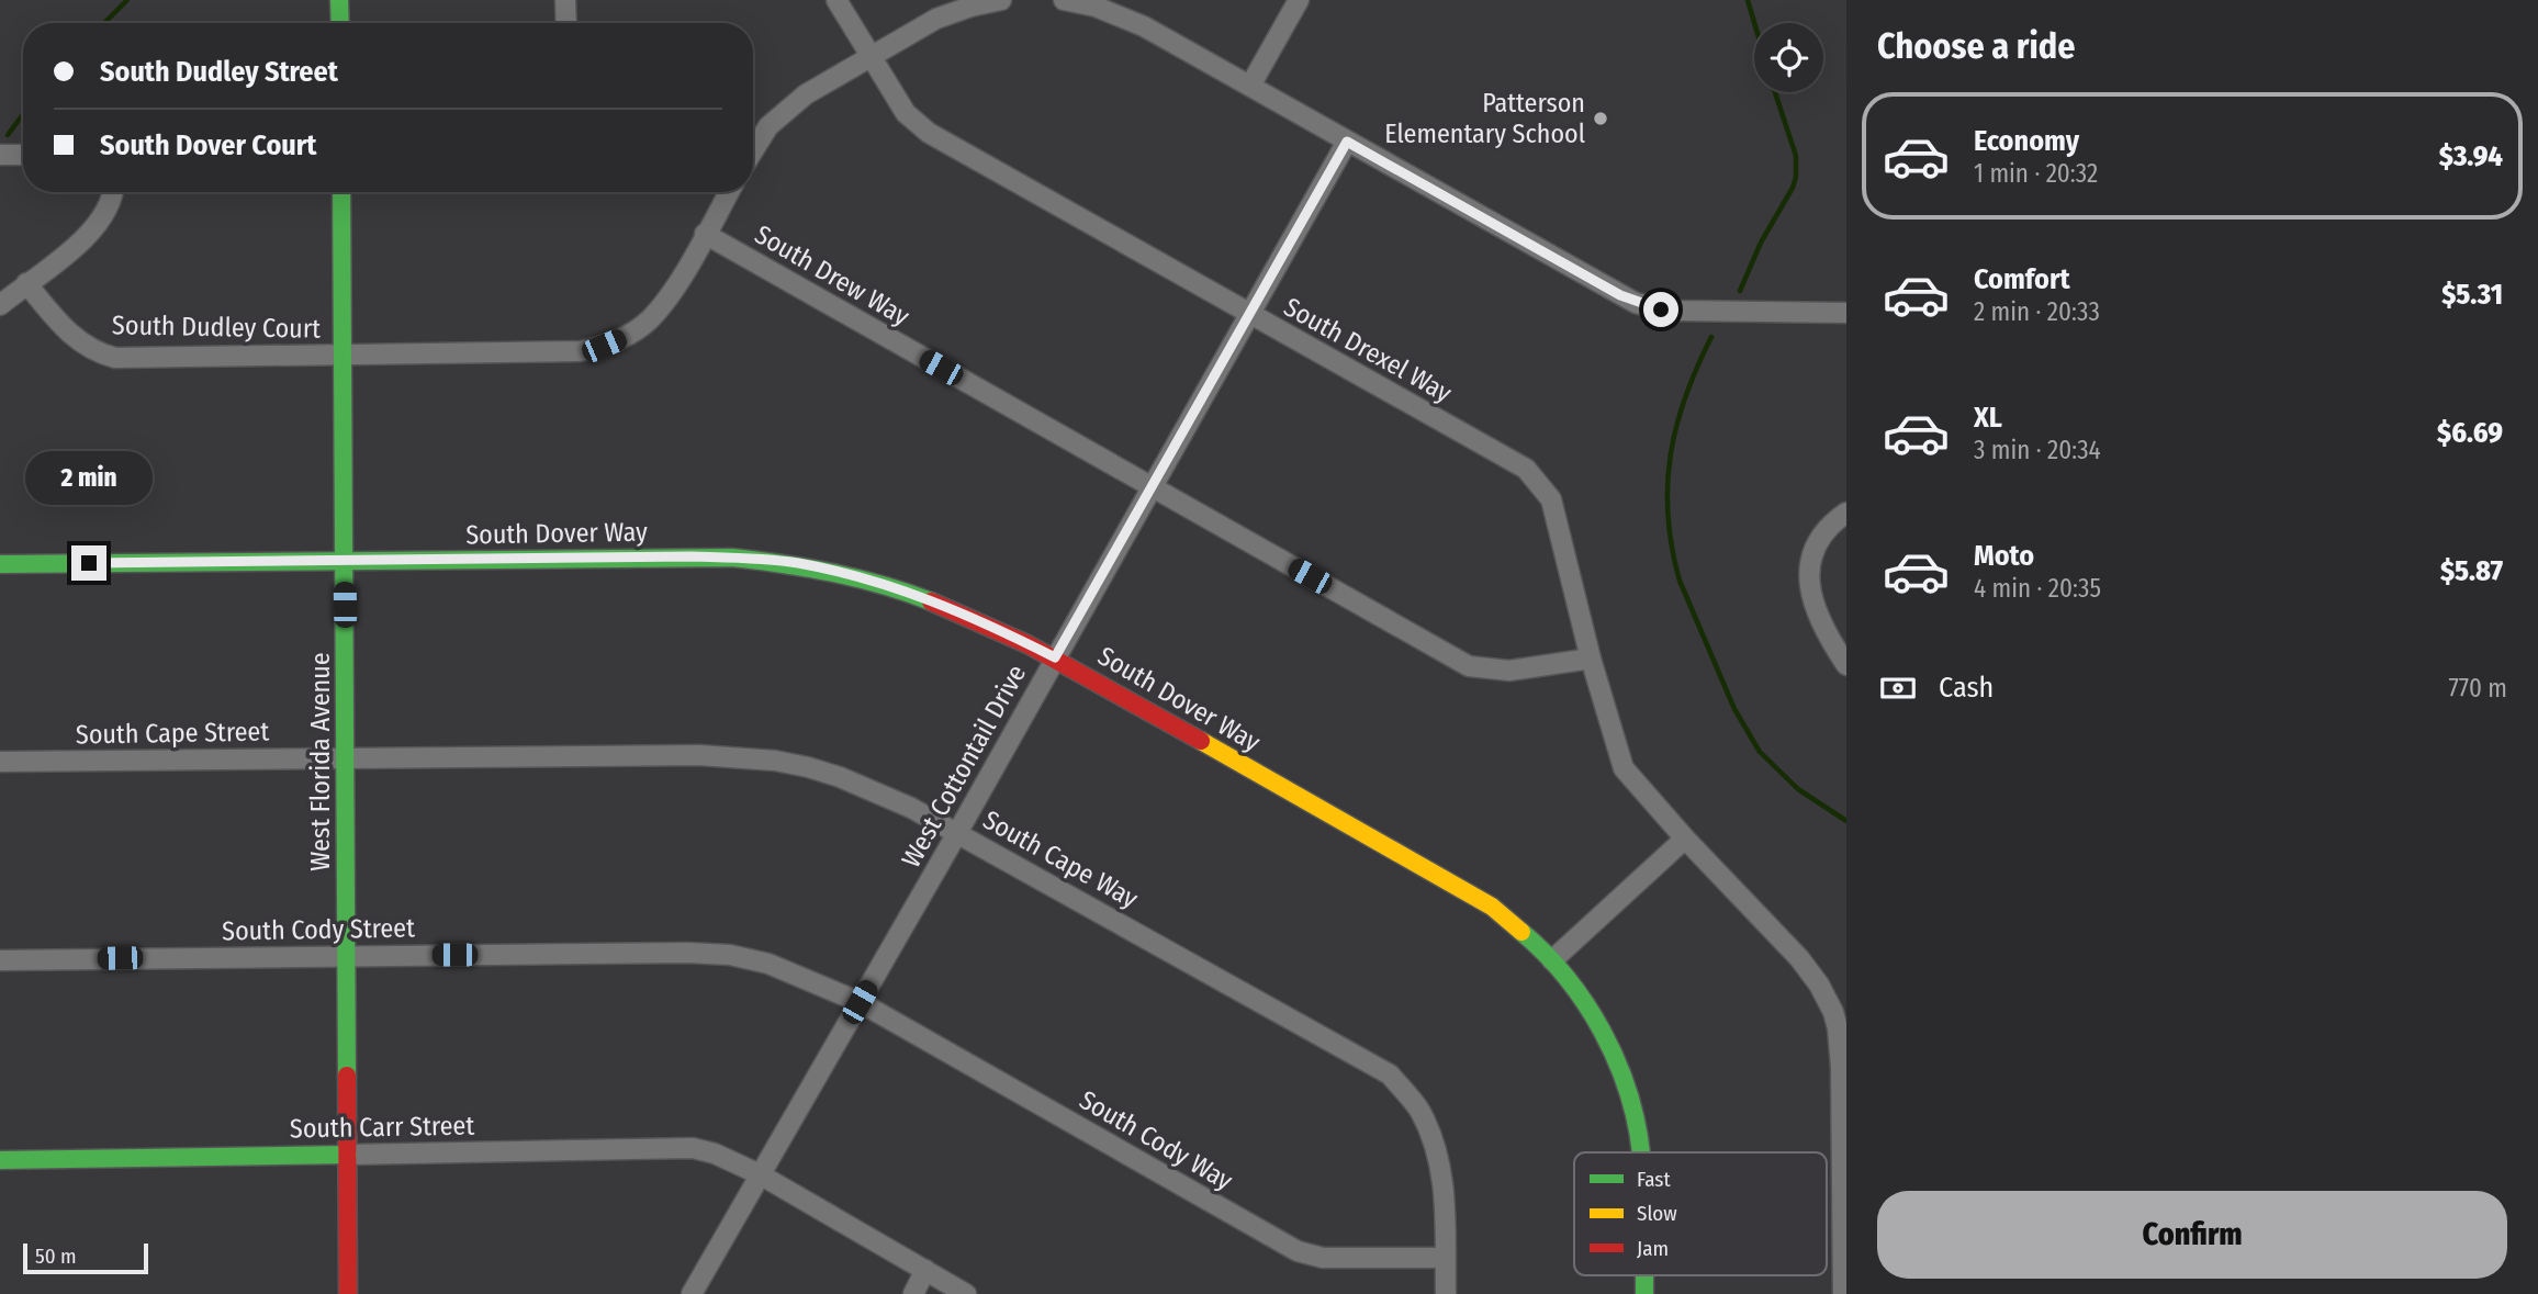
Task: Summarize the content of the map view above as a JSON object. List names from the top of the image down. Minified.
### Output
{"streets":{"street":["South Drew Way","South Dudley Court","South Drexel Way","South Dover Way","South Cape Street","West Florida Avenue","West Cottontail Drive","South Cape Way","South Cody Street","South Carr Street","South Cody Way"]},"crossings":[["South Drew Way","South Dudley Court"],["South Drew Way","South Drexel Way"],["South Drew Way","West Cottontail Drive"],["South Dudley Court","West Florida Avenue"],["South Drexel Way","West Cottontail Drive"],["South Dover Way","West Florida Avenue"],["South Dover Way","West Cottontail Drive"],["South Cape Street","West Florida Avenue"],["South Cape Street","South Cape Way"],["West Florida Avenue","South Cape Way"],["West Florida Avenue","South Cody Street"],["West Florida Avenue","South Carr Street"],["West Cottontail Drive","South Cape Way"],["West Cottontail Drive","South Cody Street"],["West Cottontail Drive","South Carr Street"],["West Cottontail Drive","South Cody Way"],["South Cape Way","South Cody Way"],["South Cody Street","South Cody Way"]],"places":["Patterson Elementary School"],"legend":["Fast","Slow","Jam"],"scale_bar":"50 m","page":{"heading":"Choose a ride","banner":["South Dudley Street","South Dover Court"],"list":[{"name":"Economy","note":"1 min · 20:32","value":"$3.94"},{"name":"Comfort","note":"2 min · 20:33","value":"$5.31"},{"name":"XL","note":"3 min · 20:34","value":"$6.69"},{"name":"Moto","note":"4 min · 20:35","value":"$5.87"}],"bubble":"2 min","pay":["Cash","770 m"],"buttons":"Confirm","scale":"50 m"}}
